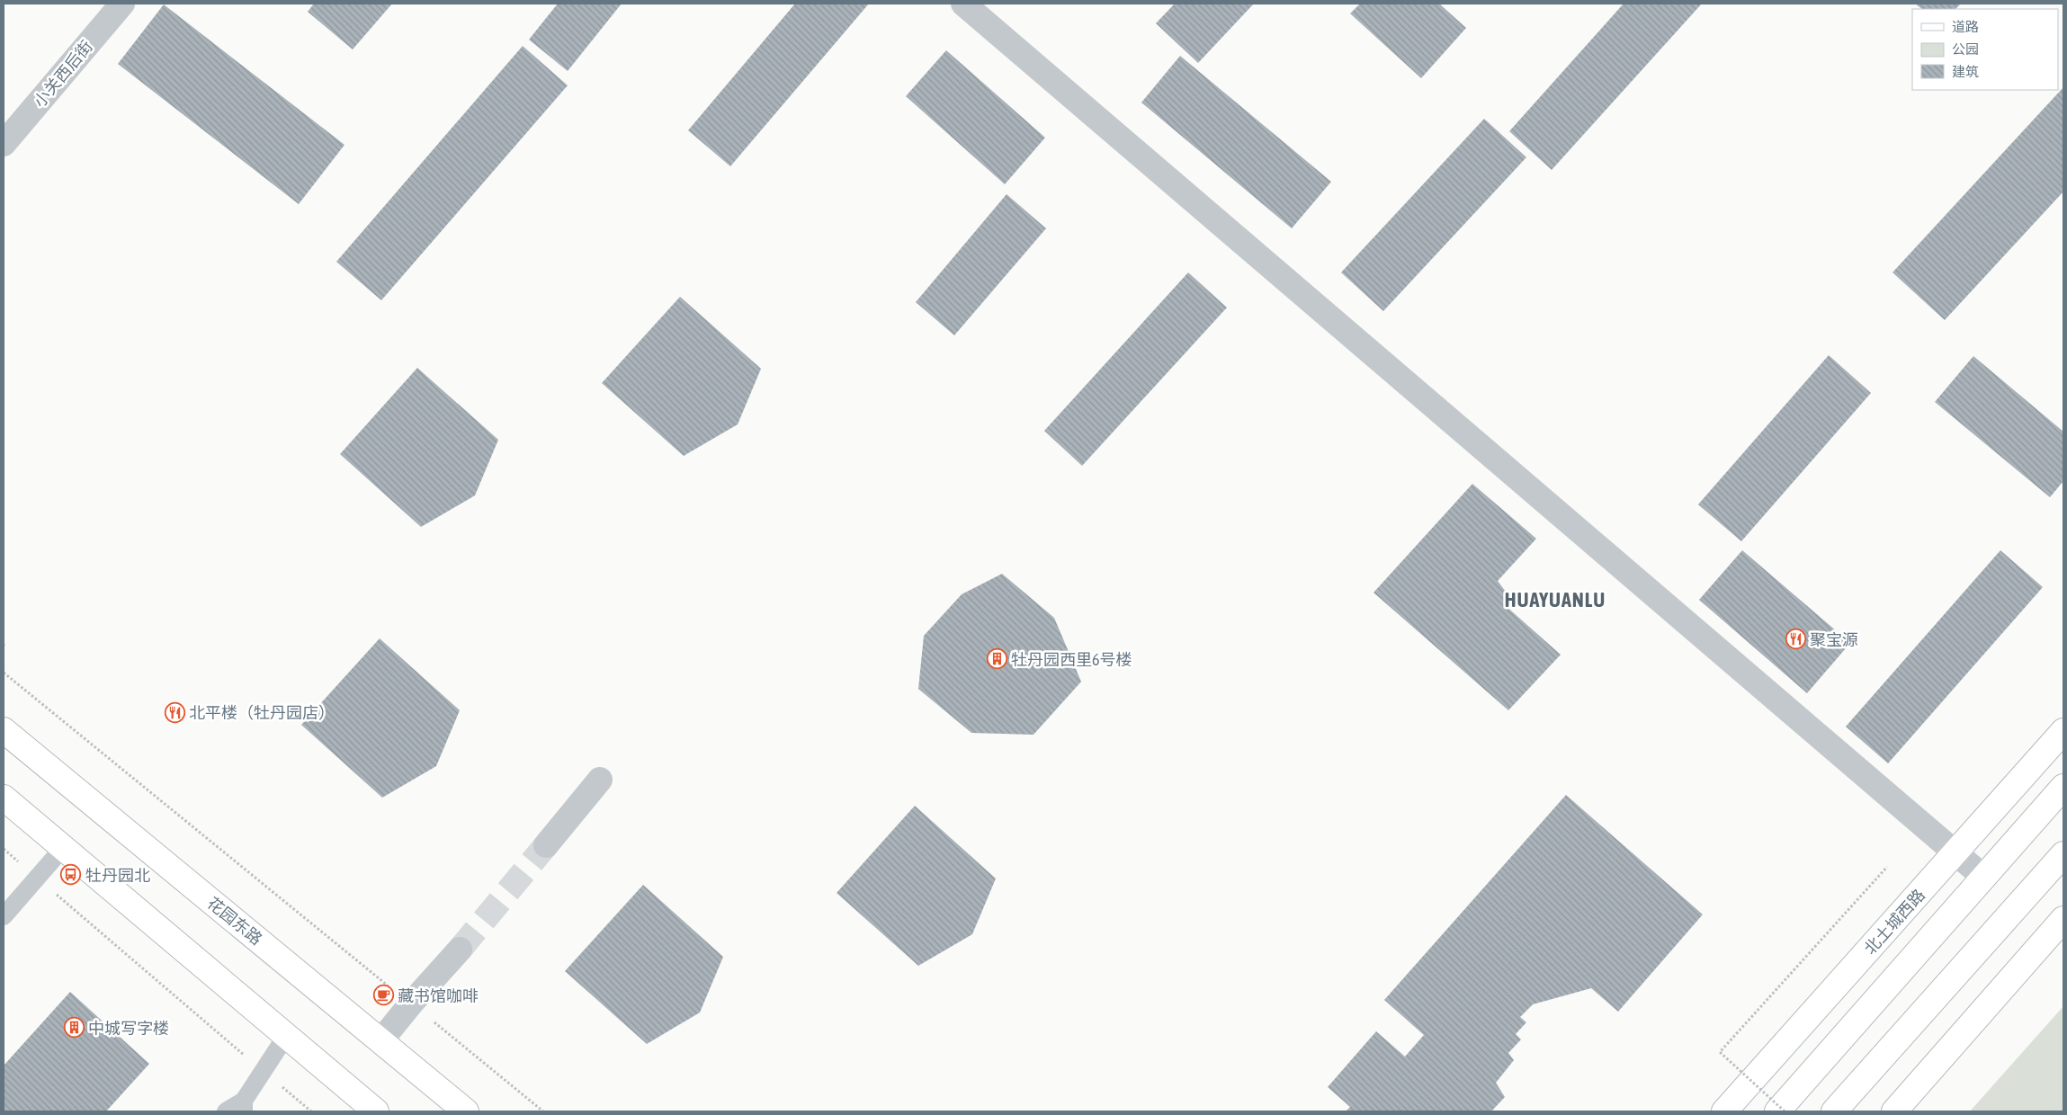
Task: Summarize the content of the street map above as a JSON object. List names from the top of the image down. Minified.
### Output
{"streets":{"main road":["花园东路","北土城西路"],"street":["小关西后街"]},"districts":["HUAYUANLU"],"places":{"restaurant":["聚宝源","北平楼（牡丹园店）"],"building":["牡丹园西里6号楼","中城写字楼"],"bus stop":["牡丹园北"],"cafe":["藏书馆咖啡"]},"legend":["道路","公园","建筑"]}
